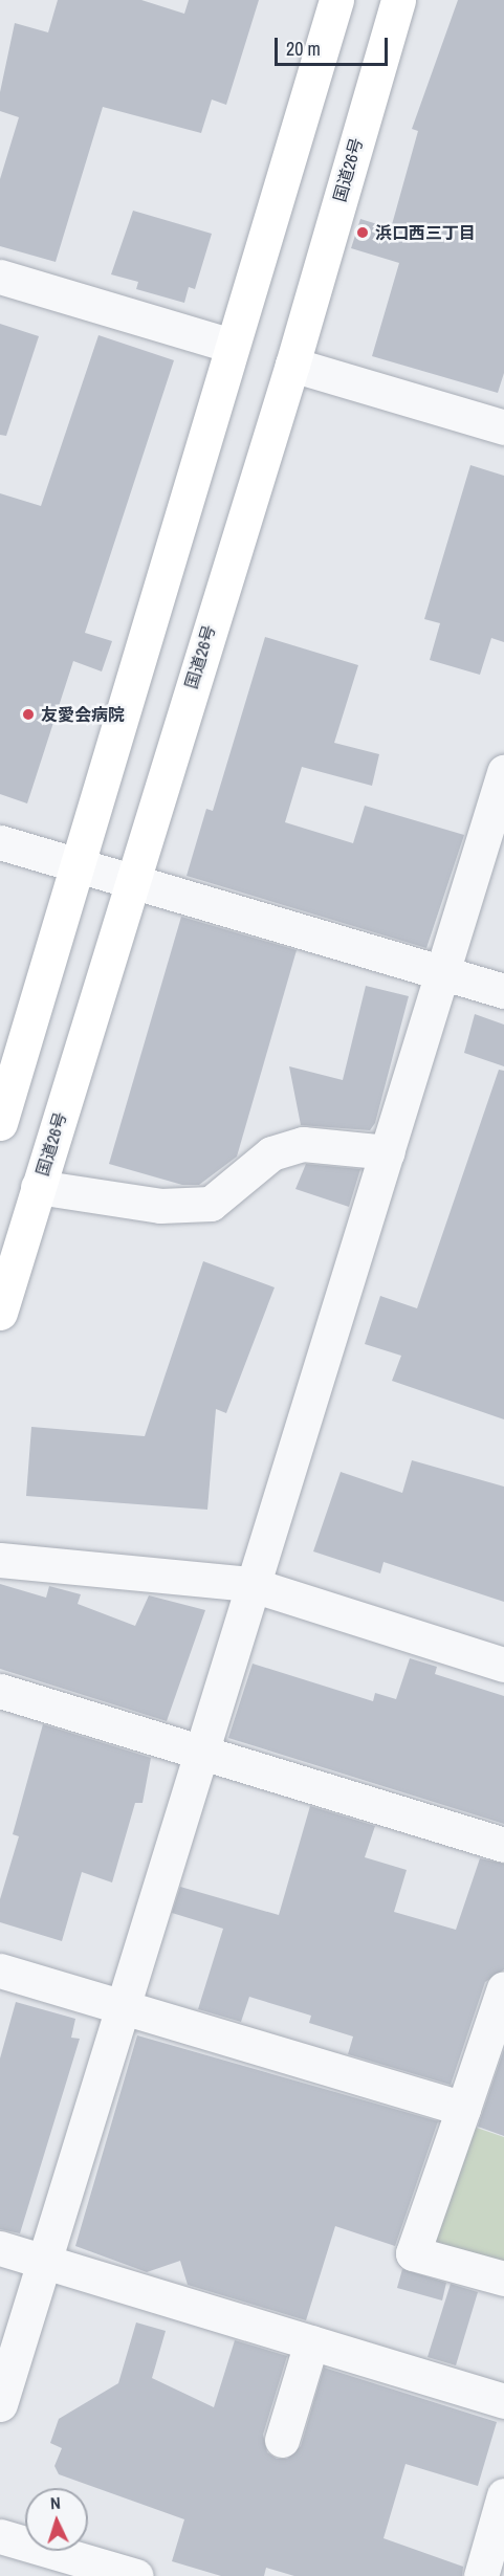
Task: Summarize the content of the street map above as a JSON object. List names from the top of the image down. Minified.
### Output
{"streets":{"highway":["国道26号"]},"places":["浜口西三丁目","友愛会病院"],"scale_bar":"20 m","north":"top"}
